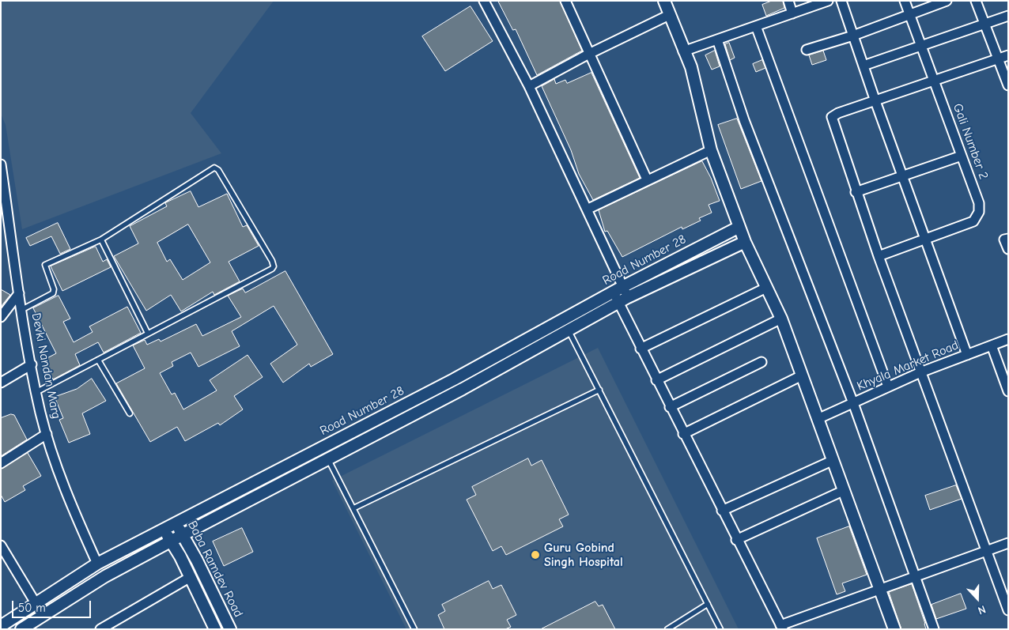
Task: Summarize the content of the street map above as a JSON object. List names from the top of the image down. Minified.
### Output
{"streets":{"street":["Gali Number 2","Road Number 28","Devki Nandan Marg","Khyala Market Road","Baba Ramdev Road"]},"crossings":[["Road Number 28","Devki Nandan Marg"],["Road Number 28","Baba Ramdev Road"]],"places":["Guru Gobind Singh Hospital"],"scale_bar":"50 m","north":"bottom"}
